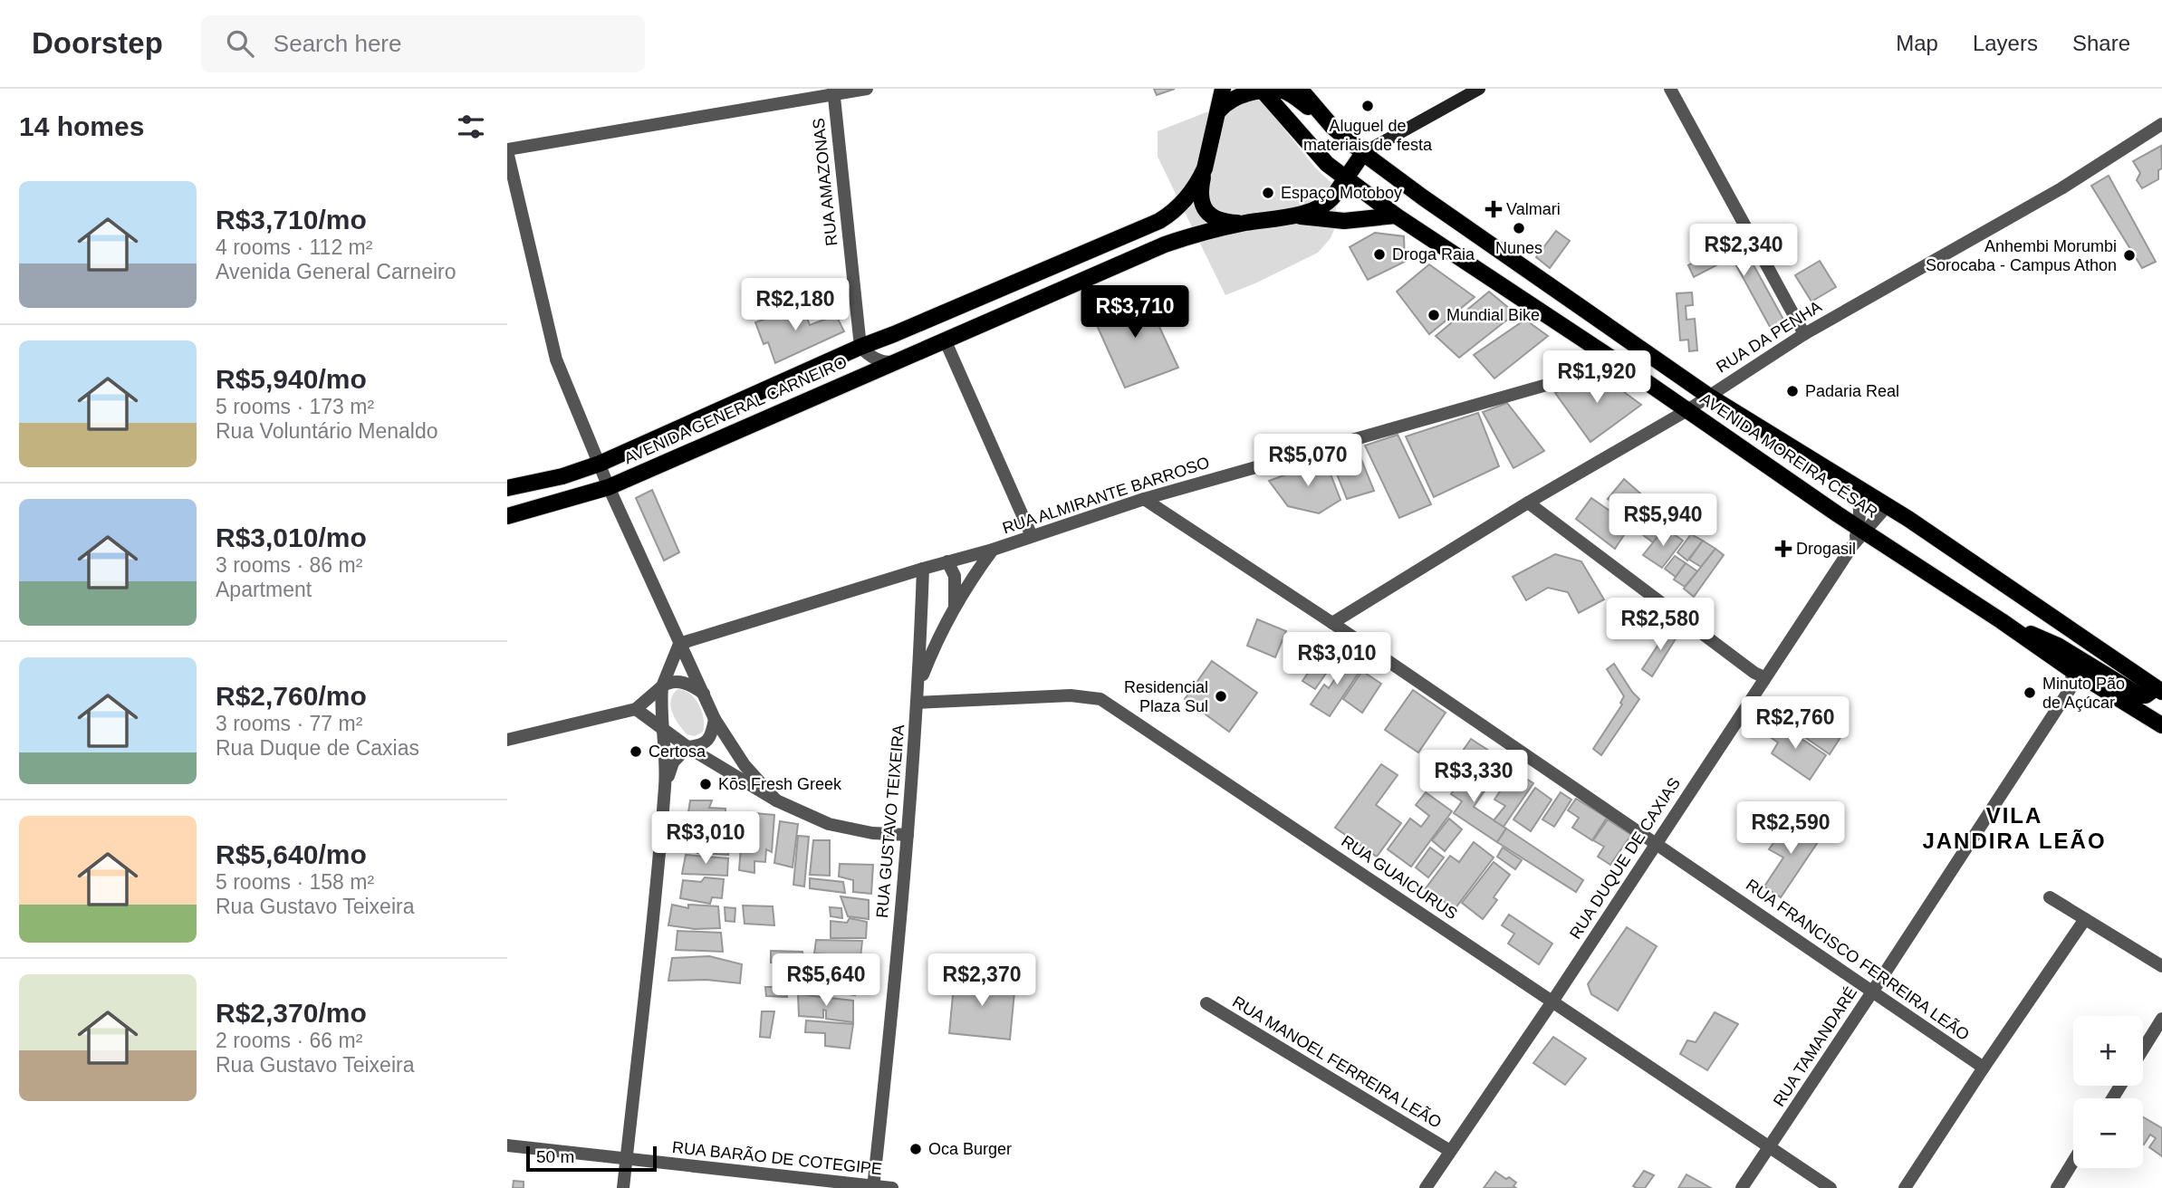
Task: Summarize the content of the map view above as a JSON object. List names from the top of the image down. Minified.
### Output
{"streets":{"main road":["AVENIDA GENERAL CARNEIRO","AVENIDA MOREIRA CÉSAR"],"street":["RUA AMAZONAS","RUA DA PENHA","RUA ALMIRANTE BARROSO","RUA GUSTAVO TEIXEIRA","RUA DUQUE DE CAXIAS","RUA GUAICURUS","RUA FRANCISCO FERREIRA LEÃO","RUA TAMANDARÉ","RUA MANOEL FERREIRA LEÃO","RUA BARÃO DE COTEGIPE"]},"crossings":[["RUA AMAZONAS","AVENIDA GENERAL CARNEIRO"],["RUA DA PENHA","AVENIDA MOREIRA CÉSAR"],["RUA DA PENHA","RUA FRANCISCO FERREIRA LEÃO"],["AVENIDA MOREIRA CÉSAR","RUA ALMIRANTE BARROSO"],["AVENIDA MOREIRA CÉSAR","RUA DUQUE DE CAXIAS"],["AVENIDA MOREIRA CÉSAR","RUA TAMANDARÉ"],["RUA ALMIRANTE BARROSO","RUA GUSTAVO TEIXEIRA"],["RUA ALMIRANTE BARROSO","RUA FRANCISCO FERREIRA LEÃO"],["RUA GUSTAVO TEIXEIRA","RUA GUAICURUS"],["RUA GUSTAVO TEIXEIRA","RUA BARÃO DE COTEGIPE"],["RUA DUQUE DE CAXIAS","RUA GUAICURUS"],["RUA DUQUE DE CAXIAS","RUA FRANCISCO FERREIRA LEÃO"],["RUA DUQUE DE CAXIAS","RUA MANOEL FERREIRA LEÃO"],["RUA GUAICURUS","RUA TAMANDARÉ"],["RUA FRANCISCO FERREIRA LEÃO","RUA TAMANDARÉ"]],"districts":["VILA JANDIRA LEÃO"],"places":{"other":["Aluguel de materiais de festa","Espaço Motoboy","Nunes","Droga Raia","Anhembi Morumbi Sorocaba - Campus Athon","Mundial Bike","Padaria Real","Minuto Pão de Açúcar","Residencial Plaza Sul","Certosa","Kōs Fresh Greek","Oca Burger"],"health":["Valmari","Drogasil"]},"scale_bar":"50 m","page":{"header":"Doorstep","search":"Search here","nav":["Map","Layers","Share"],"heading":"14 homes","list":[{"name":"R$3,710/mo","note":"4 rooms · 112 m² · Avenida General Carneiro"},{"name":"R$5,940/mo","note":"5 rooms · 173 m² · Rua Voluntário Menaldo"},{"name":"R$3,010/mo","note":"3 rooms · 86 m² · Apartment"},{"name":"R$2,760/mo","note":"3 rooms · 77 m² · Rua Duque de Caxias"},{"name":"R$5,640/mo","note":"5 rooms · 158 m² · Rua Gustavo Teixeira"},{"name":"R$2,370/mo","note":"2 rooms · 66 m² · Rua Gustavo Teixeira"}],"price":["R$2,340","R$2,180","R$3,710","R$1,920","R$5,070","R$5,940","R$2,580","R$3,010","R$2,760","R$3,330","R$2,590","R$3,010","R$5,640","R$2,370"],"map_buttons":["+","−"],"scale":"50 m"}}
